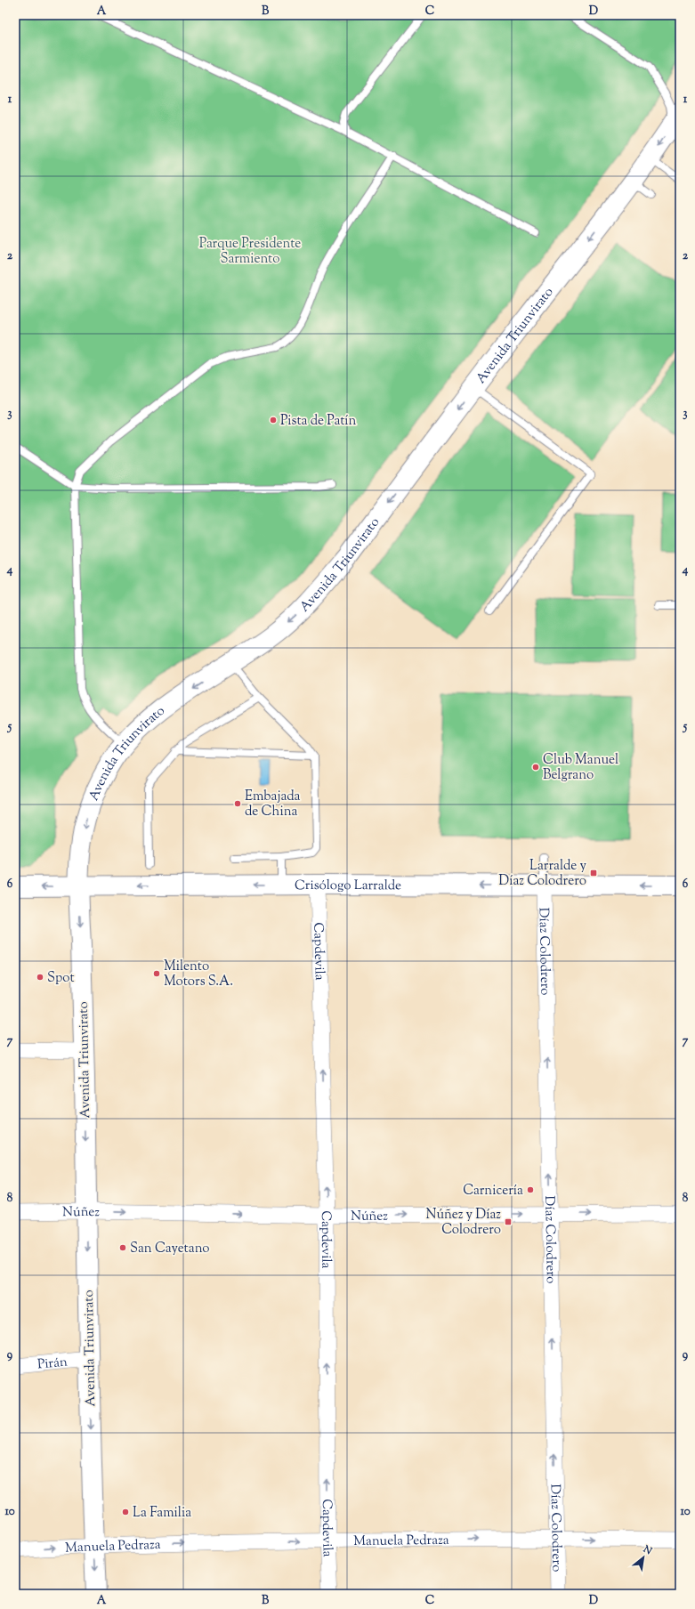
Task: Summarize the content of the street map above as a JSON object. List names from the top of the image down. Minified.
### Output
{"streets":{"main road":["Avenida Triunvirato","Crisólogo Larralde"],"street":["Capdevila","Díaz Colodrero","Núñez","Pirán","Manuela Pedraza"]},"crossings":[["Avenida Triunvirato","Crisólogo Larralde"],["Avenida Triunvirato","Núñez"],["Avenida Triunvirato","Pirán"],["Avenida Triunvirato","Manuela Pedraza"],["Crisólogo Larralde","Capdevila"],["Crisólogo Larralde","Díaz Colodrero"],["Capdevila","Núñez"],["Capdevila","Manuela Pedraza"],["Díaz Colodrero","Núñez"],["Díaz Colodrero","Manuela Pedraza"]],"one_way":["Avenida Triunvirato","Crisólogo Larralde","Capdevila","Díaz Colodrero","Núñez","Manuela Pedraza"],"parks":["Parque Presidente Sarmiento"],"places":{"other":["Pista de Patín","Club Manuel Belgrano","Embajada de China","Milento Motors S.A.","Spot","Carnicería","San Cayetano","La Familia"],"transit":["Larralde y Díaz Colodrero","Núñez y Díaz Colodrero"]},"north":"top right","grid":{"columns":["A","B","C","D"],"rows":["1","2","3","4","5","6","7","8","9","10"]}}
